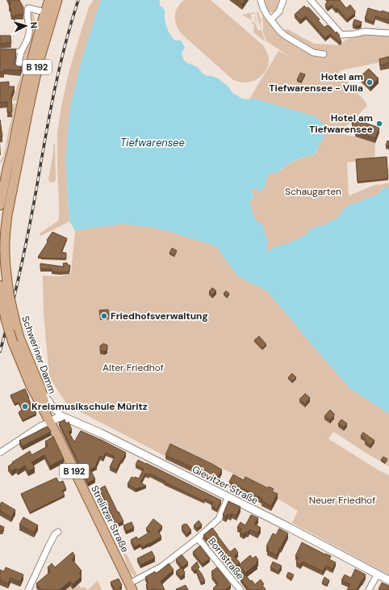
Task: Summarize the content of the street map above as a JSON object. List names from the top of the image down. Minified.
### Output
{"streets":{"main road":["B 192","Schweriner Damm","Gievitzer Straße","Strelitzer Straße"],"street":["Bornstraße"]},"crossings":[["Schweriner Damm","Strelitzer Straße"]],"water":["Tiefwarensee"],"parks":["Schaugarten","Alter Friedhof","Neuer Friedhof"],"places":["Hotel am Tiefwarensee - Villa","Hotel am Tiefwarensee","Friedhofsverwaltung","Kreismusikschule Müritz"],"north":"right"}
